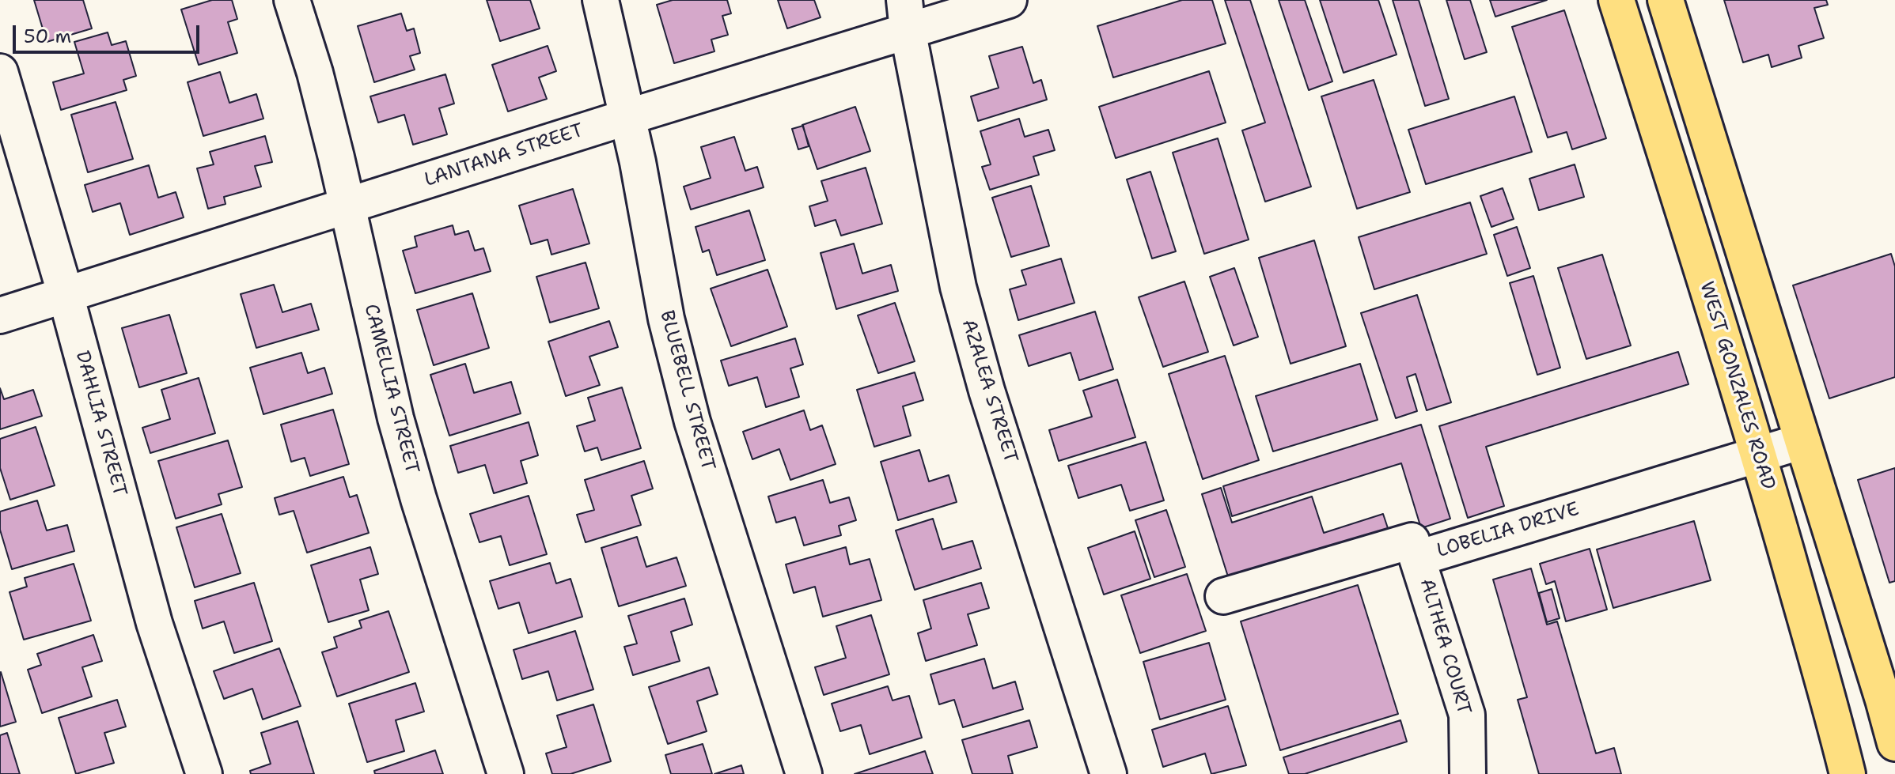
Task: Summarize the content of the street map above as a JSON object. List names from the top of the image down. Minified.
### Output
{"streets":{"main road":["WEST GONZALES ROAD"],"street":["LANTANA STREET","CAMELLIA STREET","BLUEBELL STREET","AZALEA STREET","DAHLIA STREET","LOBELIA DRIVE","ALTHEA COURT"]},"crossings":[["LANTANA STREET","CAMELLIA STREET"],["LANTANA STREET","BLUEBELL STREET"],["LANTANA STREET","AZALEA STREET"],["LANTANA STREET","DAHLIA STREET"],["WEST GONZALES ROAD","LOBELIA DRIVE"],["LOBELIA DRIVE","ALTHEA COURT"]],"scale_bar":"50 m"}
